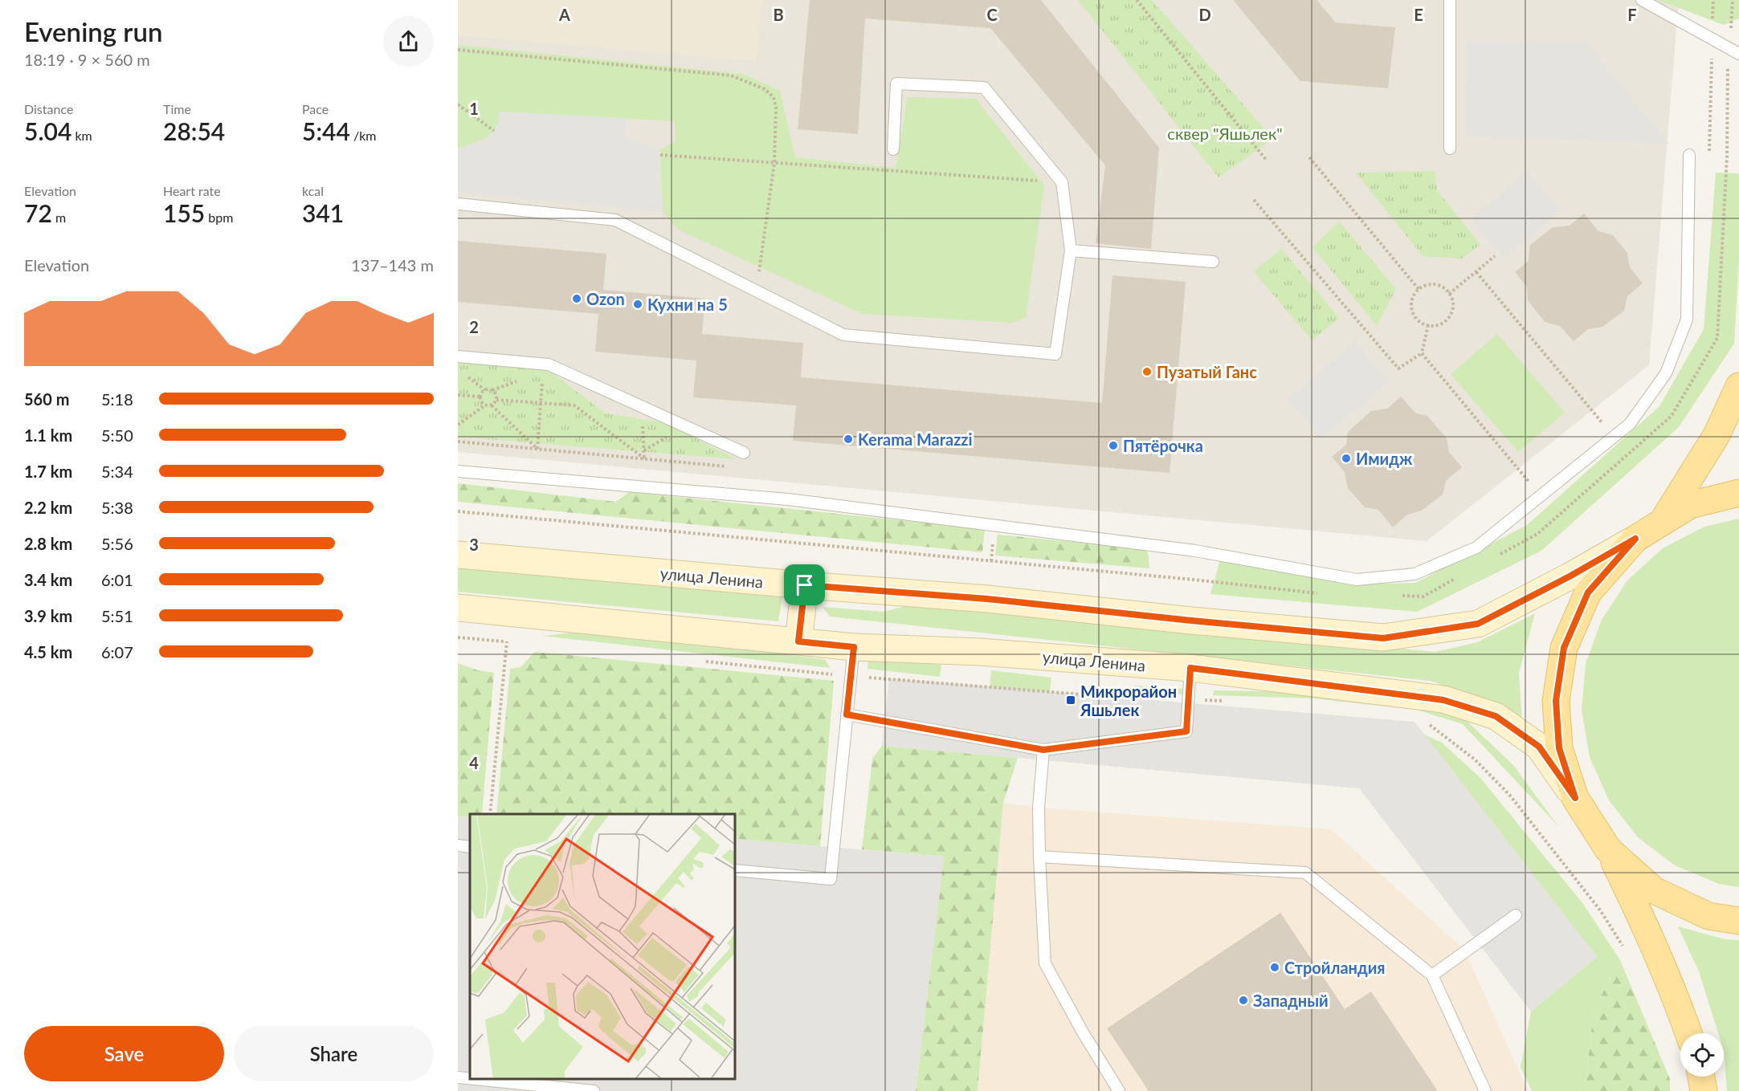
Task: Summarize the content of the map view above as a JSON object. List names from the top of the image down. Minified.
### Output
{"streets":{"main road":["улица Ленина"]},"parks":["сквер \"Яшьлек\""],"places":{"other":["Ozon","Кухни на 5","Пузатый Ганс","Kerama Marazzi","Пятёрочка","Имидж","Стройландия","Западный"],"transit":["Микрорайон Яшьлек"]},"page":{"heading":["Evening run","18:19 · 9 × 560 m"],"stats":[["Distance","5.04 km"],["Time","28:54"],["Pace","5:44 /km"],["Elevation","72 m"],["Heart rate","155 bpm"],["kcal","341"]],"chart":["Elevation","137–143 m"],"list":[{"name":"560 m","note":"5:18"},{"name":"1.1 km","note":"5:50"},{"name":"1.7 km","note":"5:34"},{"name":"2.2 km","note":"5:38"},{"name":"2.8 km","note":"5:56"},{"name":"3.4 km","note":"6:01"},{"name":"3.9 km","note":"5:51"},{"name":"4.5 km","note":"6:07"}],"buttons":["Save","Share"]},"grid":{"columns":["A","B","C","D","E","F"],"rows":["1","2","3","4"]}}
